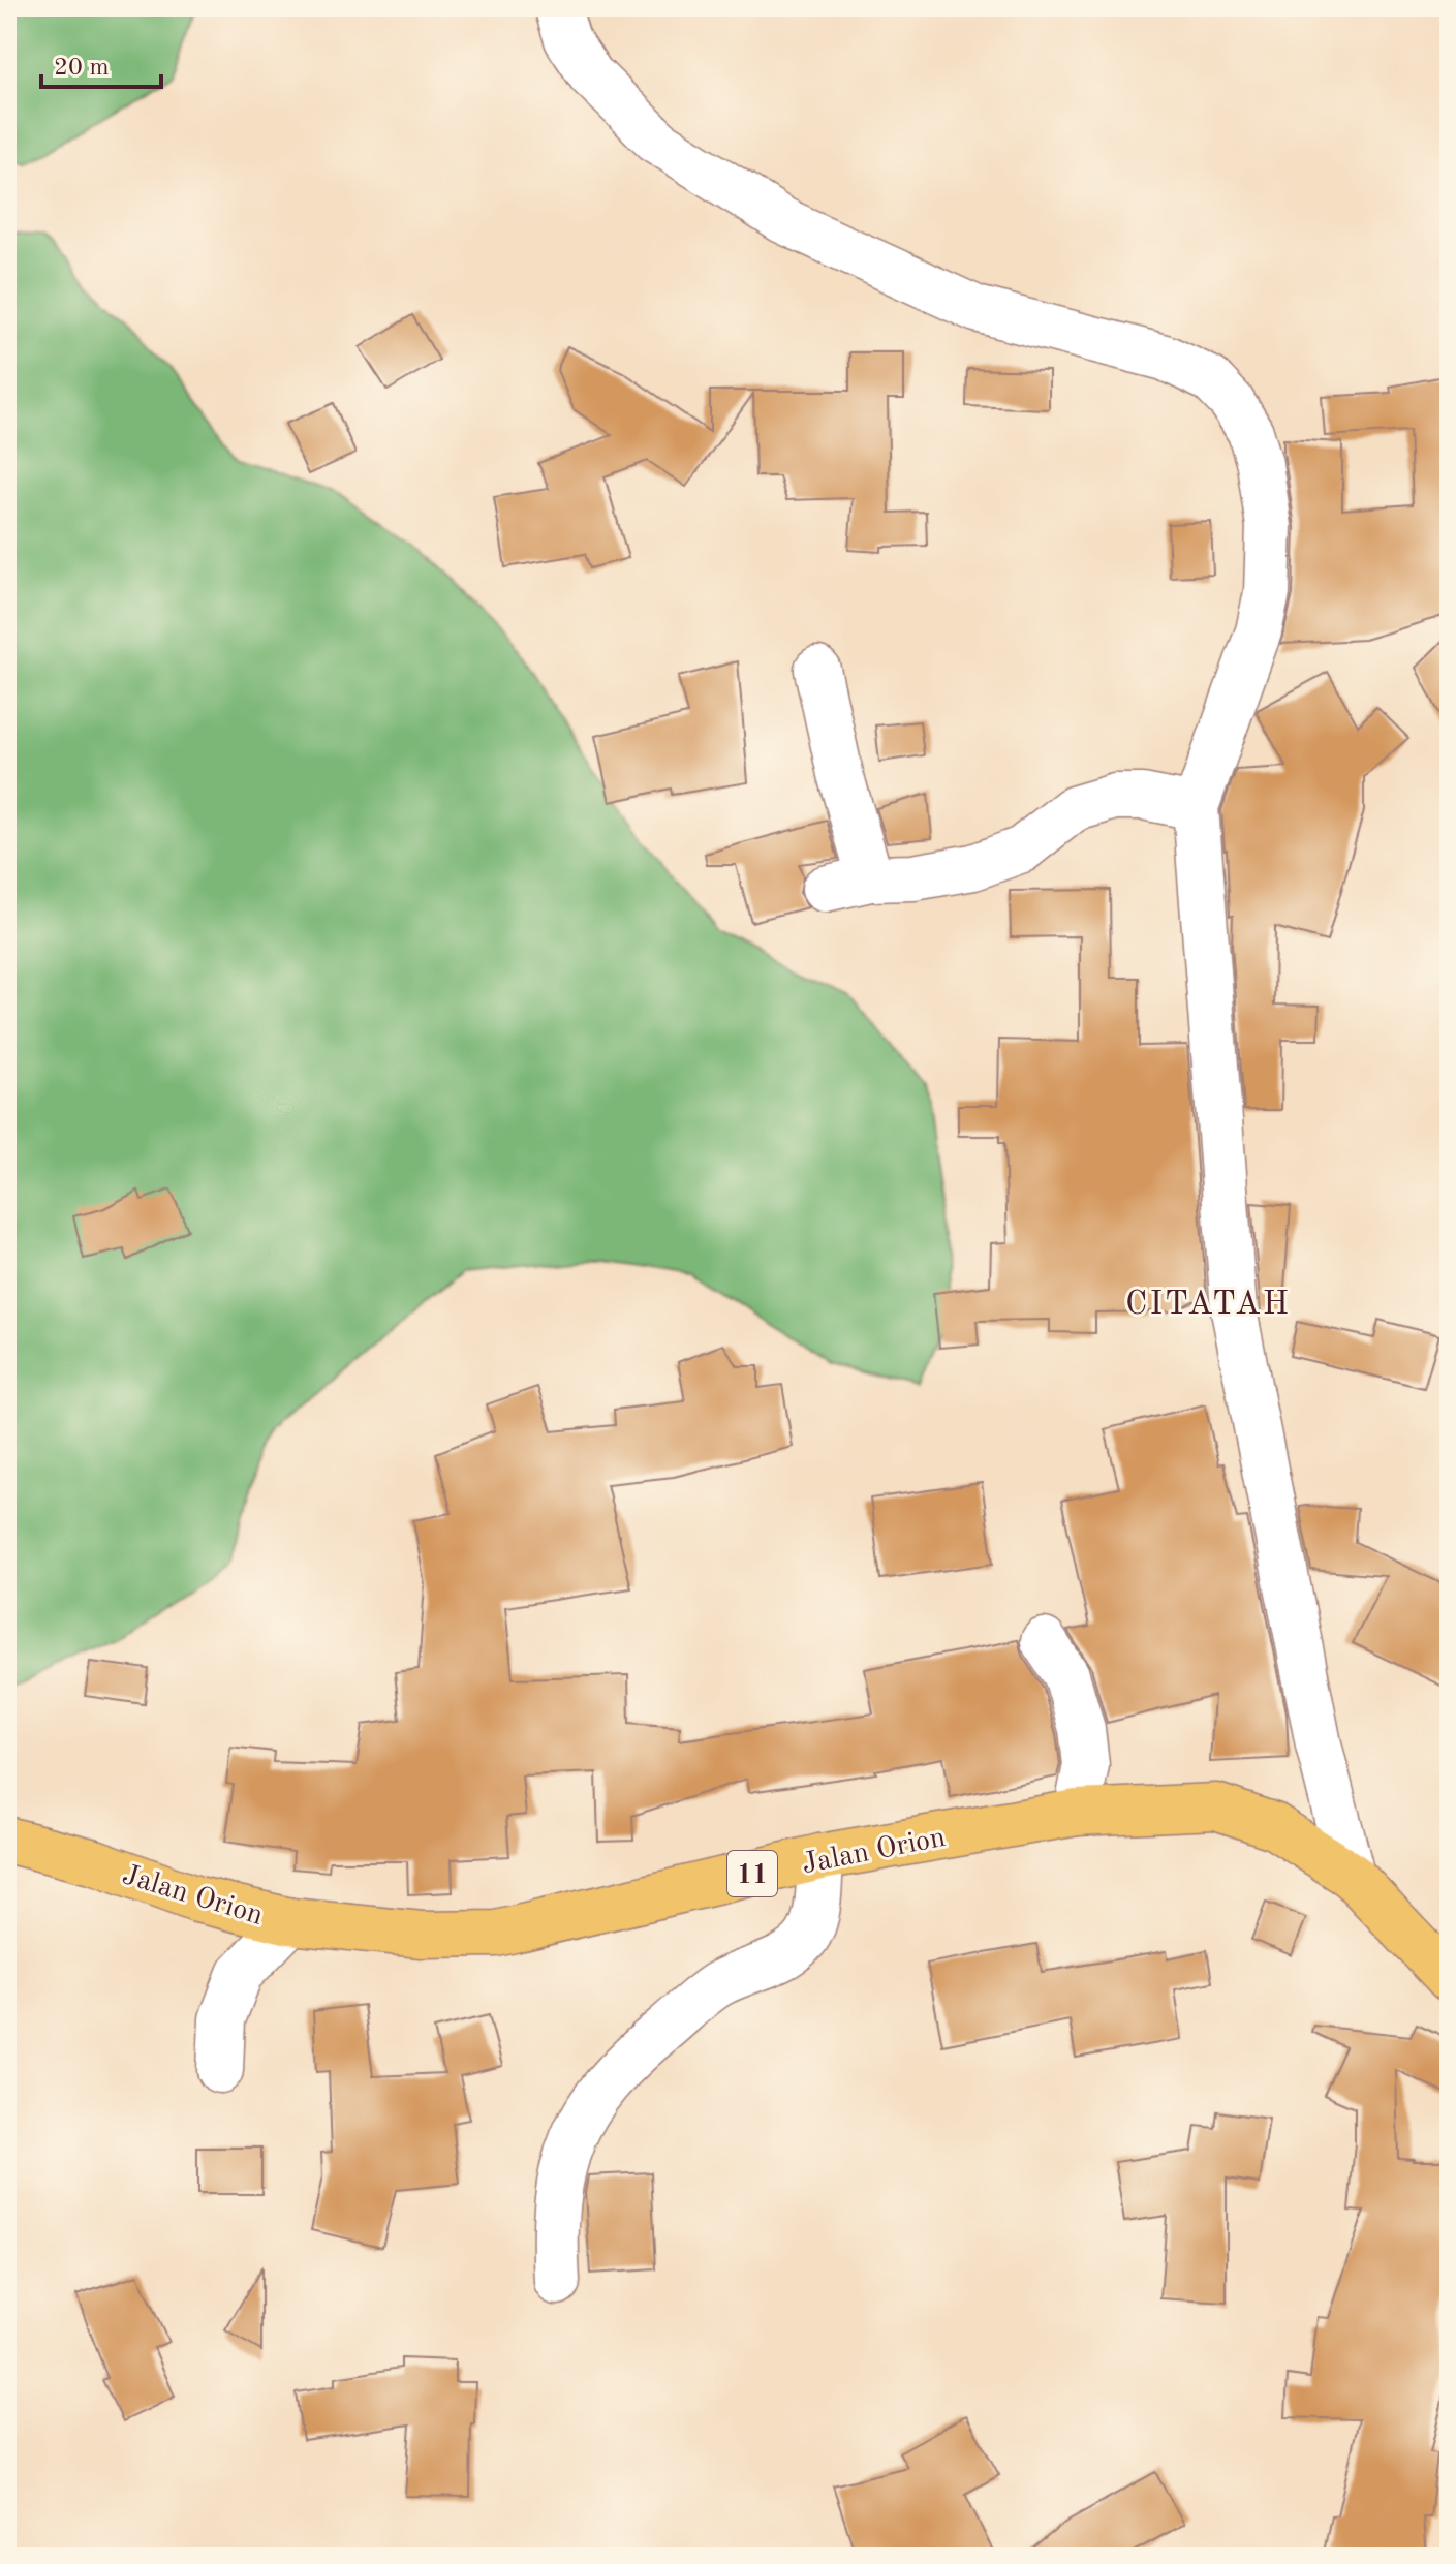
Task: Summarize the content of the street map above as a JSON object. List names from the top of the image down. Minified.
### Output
{"streets":{"highway":["Jalan Orion","11"]},"districts":["CITATAH"],"scale_bar":"20 m"}
